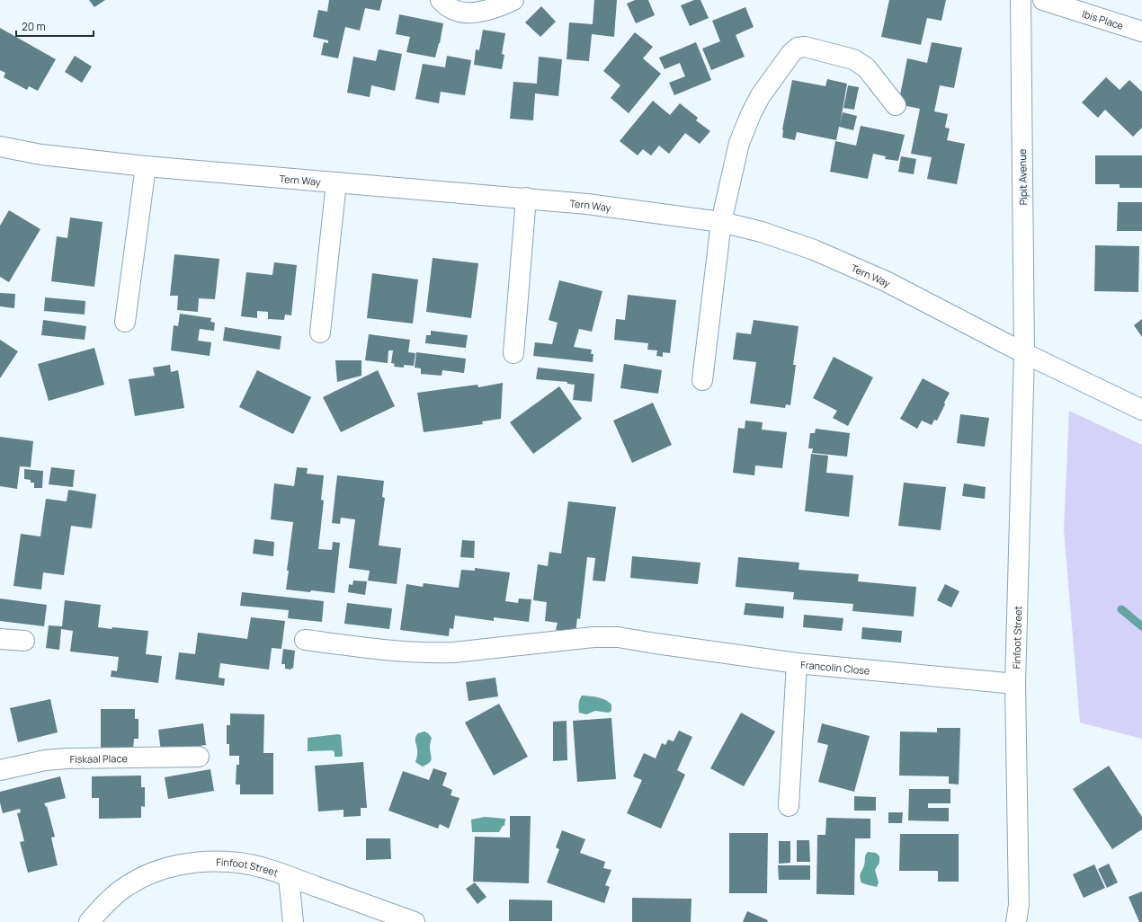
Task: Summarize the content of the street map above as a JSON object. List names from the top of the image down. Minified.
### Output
{"streets":{"street":["Ibis Place","Pipit Avenue","Tern Way","Finfoot Street","Francolin Close","Fiskaal Place"]},"crossings":[["Pipit Avenue","Tern Way"],["Pipit Avenue","Finfoot Street"],["Tern Way","Finfoot Street"],["Finfoot Street","Francolin Close"]],"scale_bar":"20 m"}
